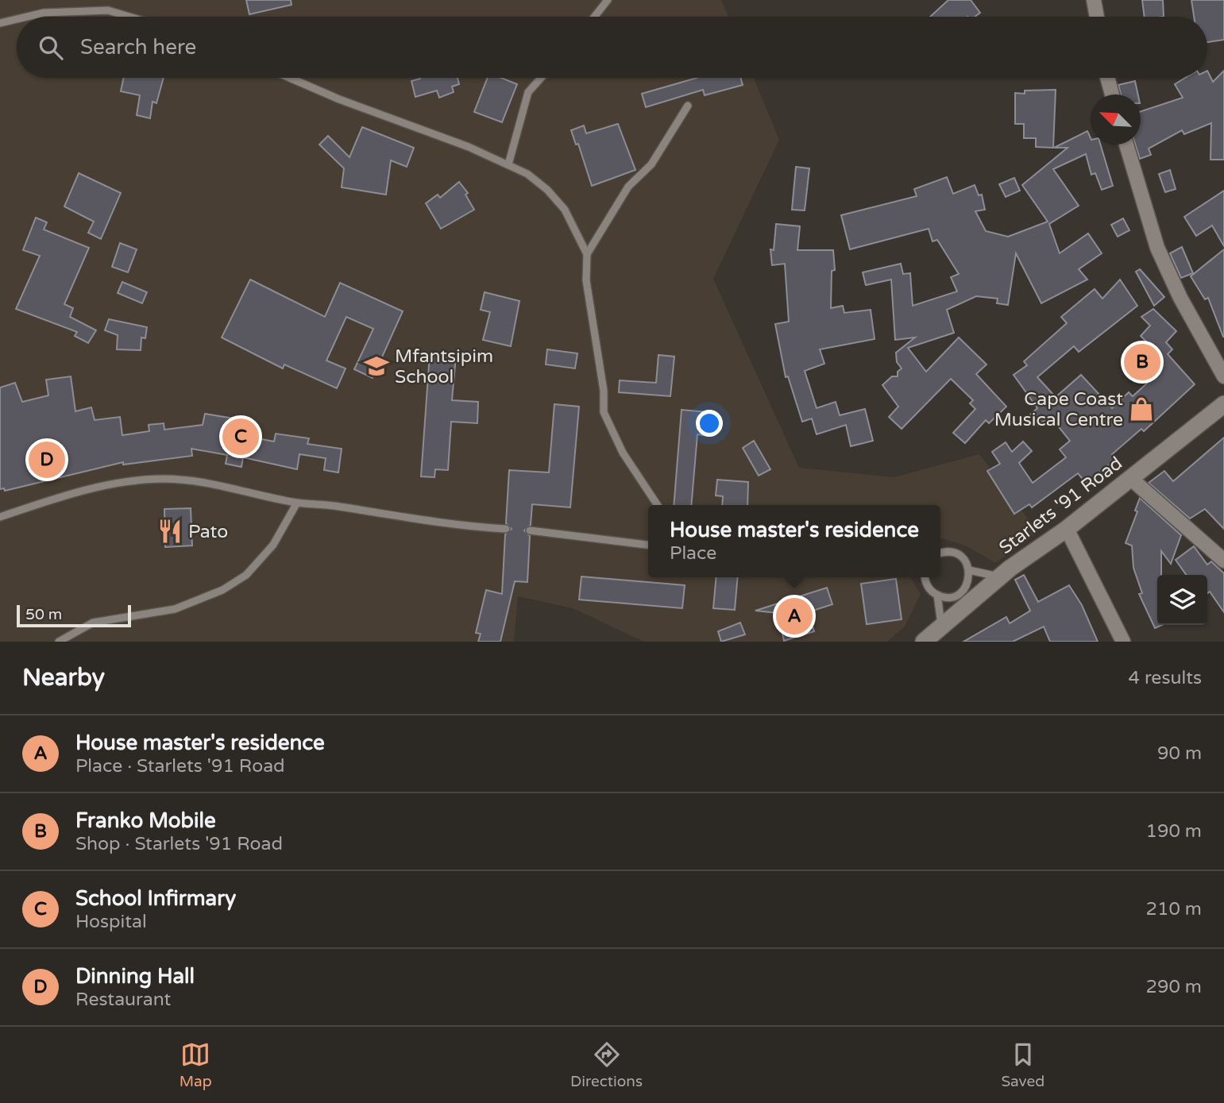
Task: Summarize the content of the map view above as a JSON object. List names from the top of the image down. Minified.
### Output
{"streets":{"street":["Starlets '91 Road"]},"places":{"school or university":["Mfantsipim School"],"shop":["Cape Coast Musical Centre"],"restaurant":["Pato"]},"scale_bar":"50 m","north":"top left","page":{"search":"Search here","pins":["B","C","D","A"],"popup":["House master's residence","Place"],"scale":"50 m","heading":["Nearby","4 results"],"list":[{"mark":"A","name":"House master's residence","note":"Place · Starlets '91 Road","value":"90 m"},{"mark":"B","name":"Franko Mobile","note":"Shop · Starlets '91 Road","value":"190 m"},{"mark":"C","name":"School Infirmary","note":"Hospital","value":"210 m"},{"mark":"D","name":"Dinning Hall","note":"Restaurant","value":"290 m"}],"nav":["Map","Directions","Saved"]}}
